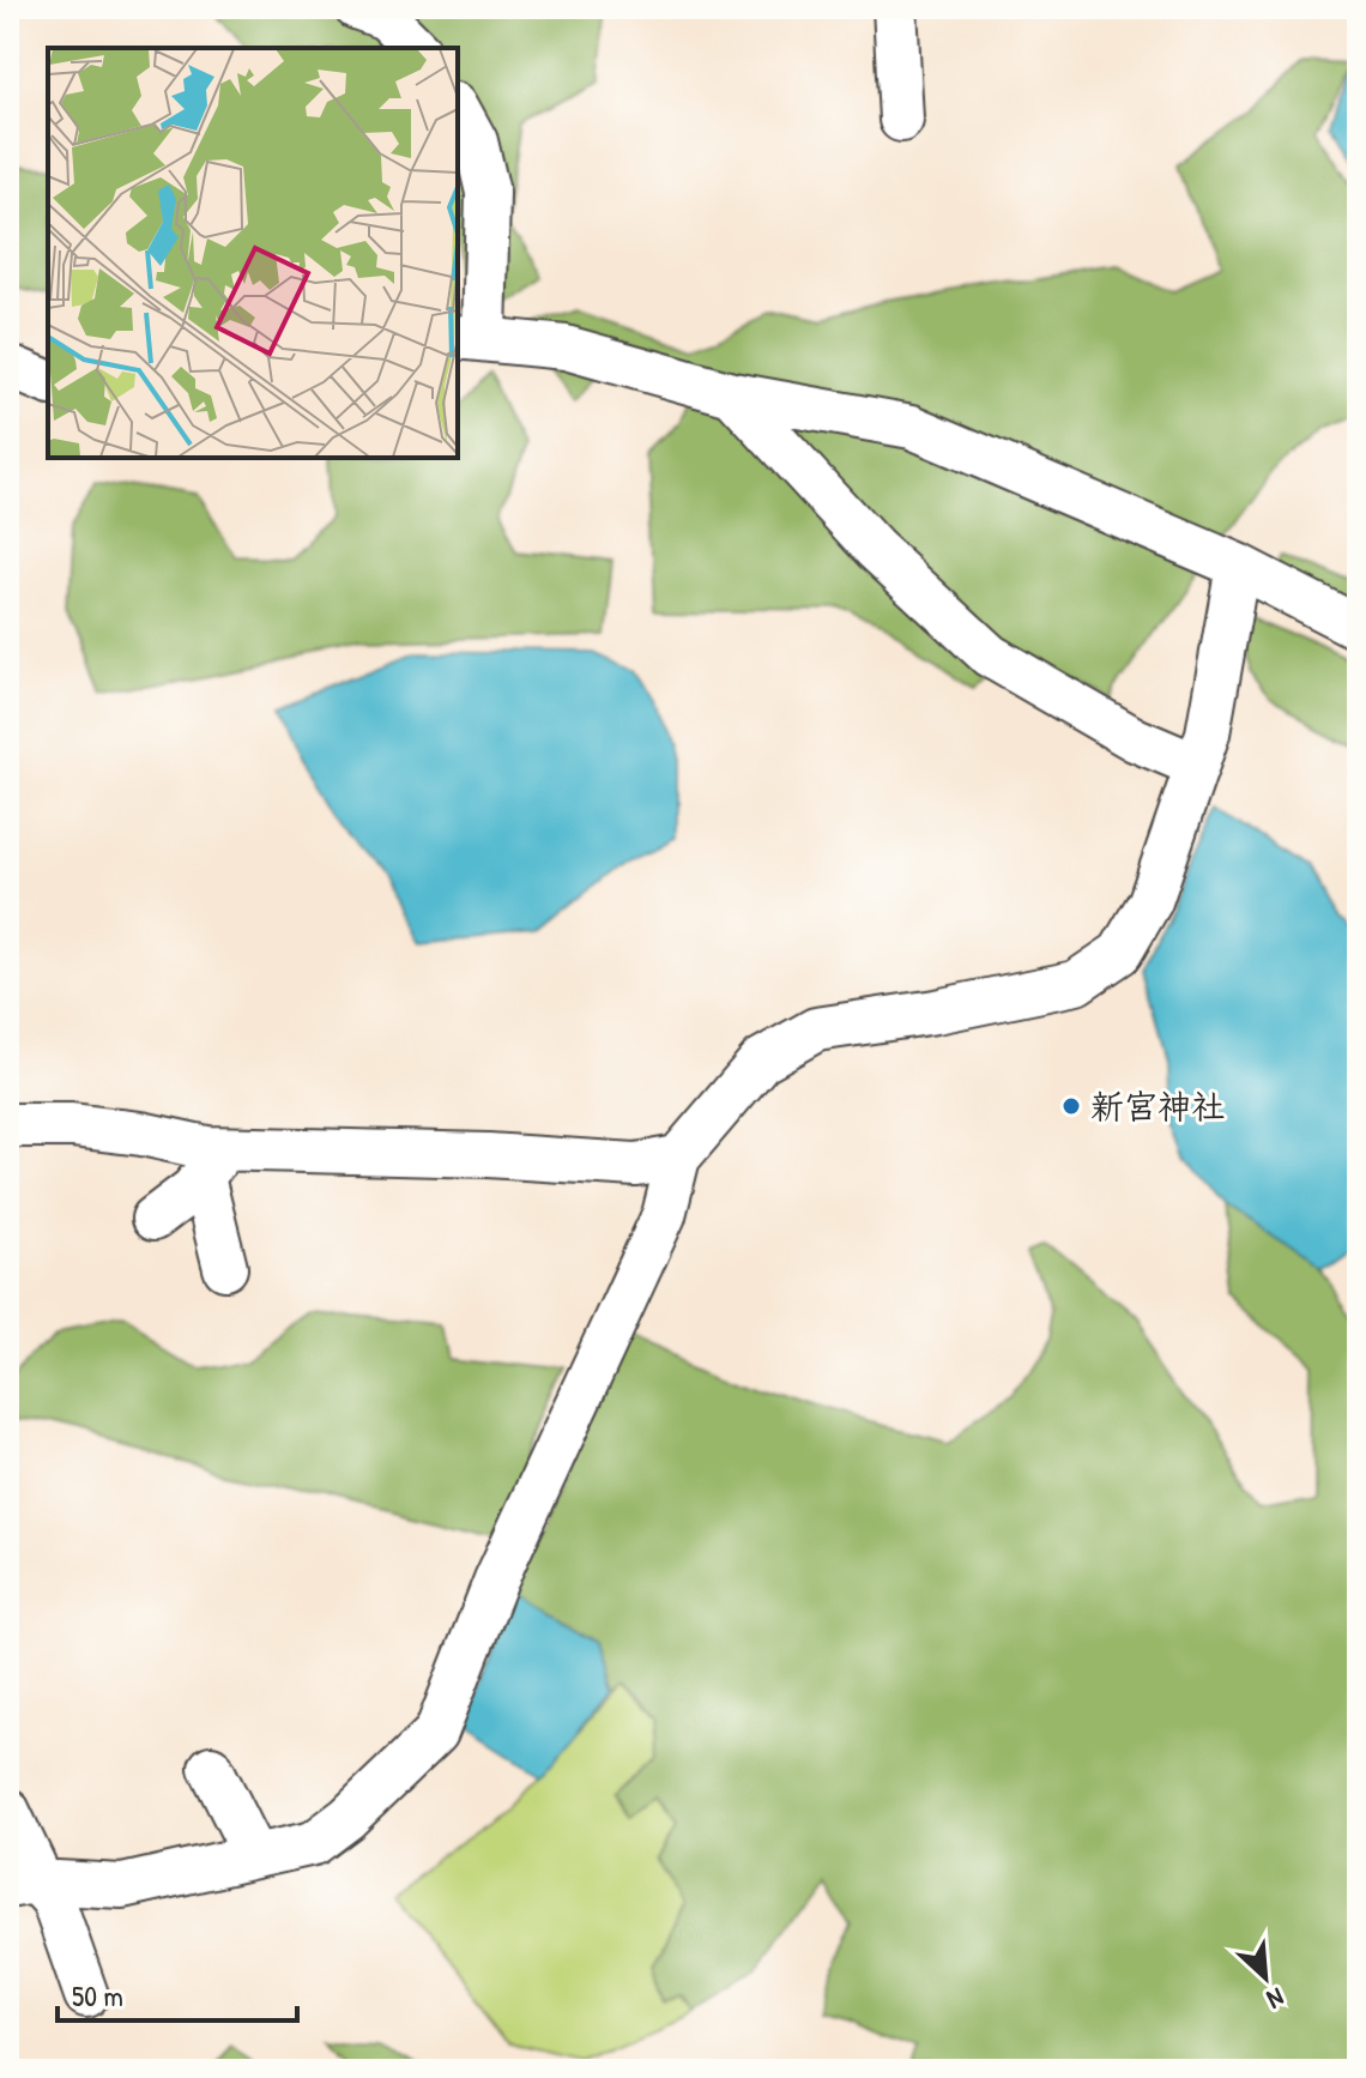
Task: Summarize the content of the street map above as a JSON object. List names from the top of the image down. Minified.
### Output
{"places":["新宮神社"],"scale_bar":"50 m","north":"bottom right"}
